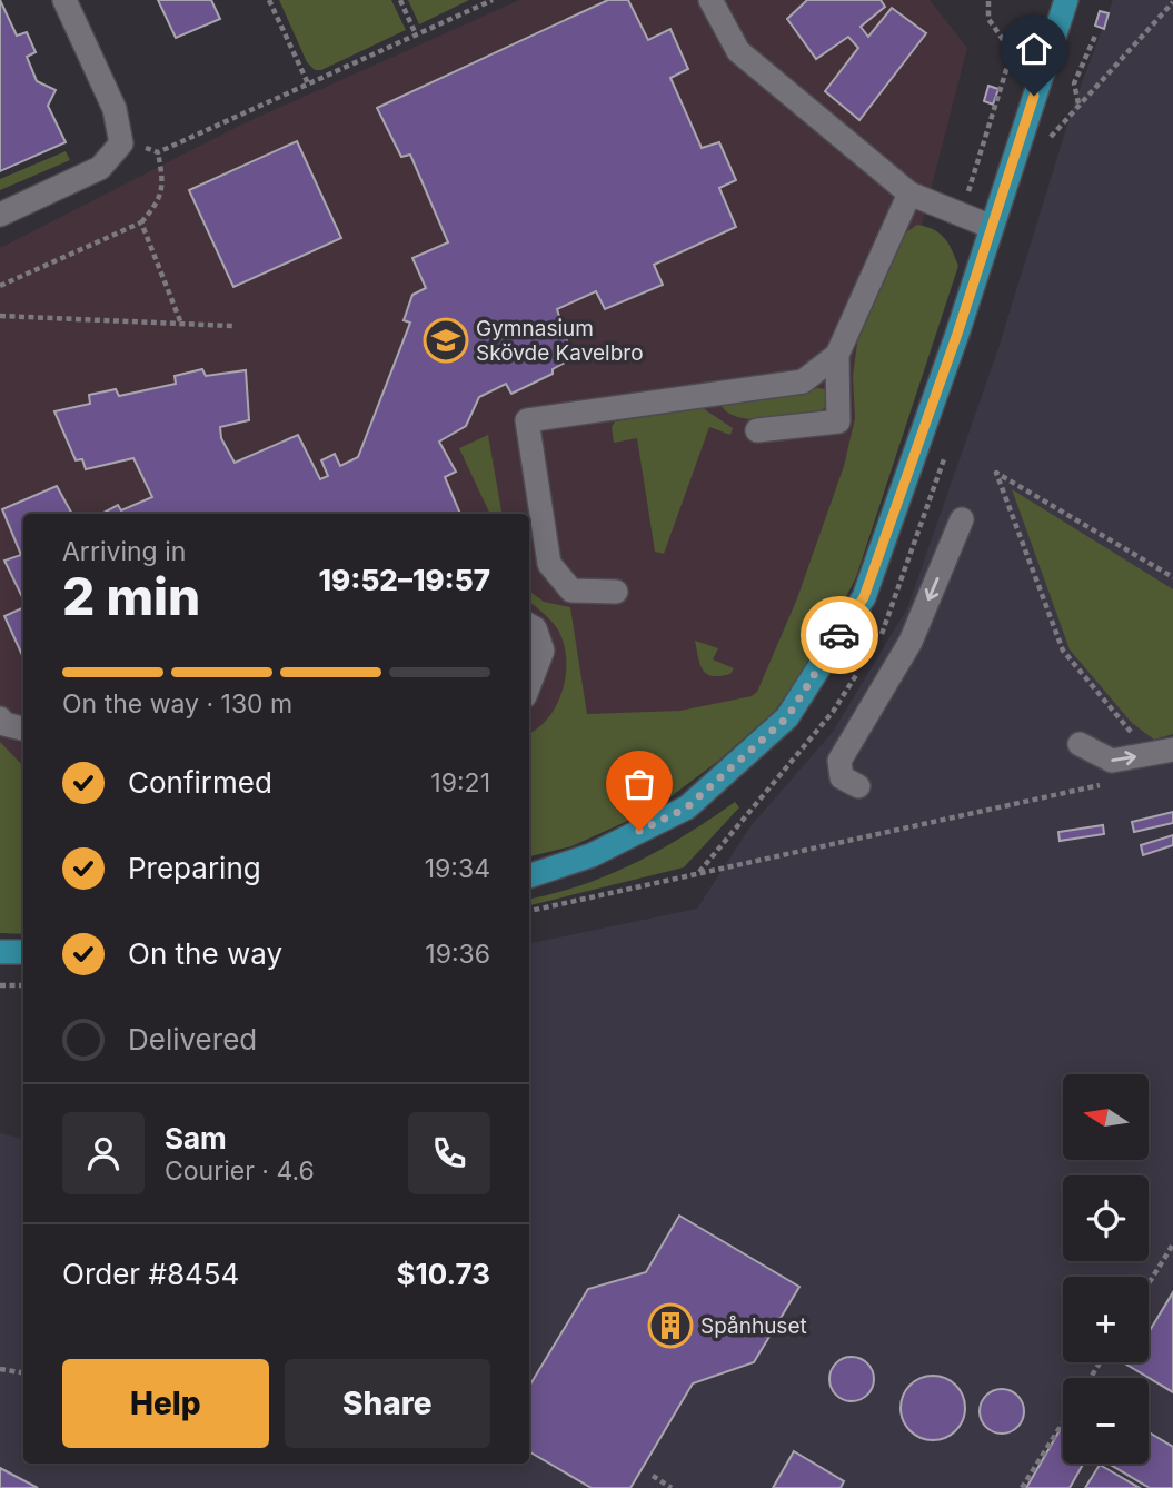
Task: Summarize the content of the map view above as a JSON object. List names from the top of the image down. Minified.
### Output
{"places":{"school or university":["Gymnasium Skövde Kavelbro"],"building":["Spånhuset"]},"north":"left","page":{"heading":["2 min","Arriving in","19:52–19:57"],"panel":["Sam","Courier · 4.6","Order #8454","$10.73"],"bar":"On the way · 130 m","list":[["Confirmed","19:21"],["Preparing","19:34"],["On the way","19:36"],"Delivered"],"map_buttons":["+","−"],"buttons":["Help","Share"]}}
